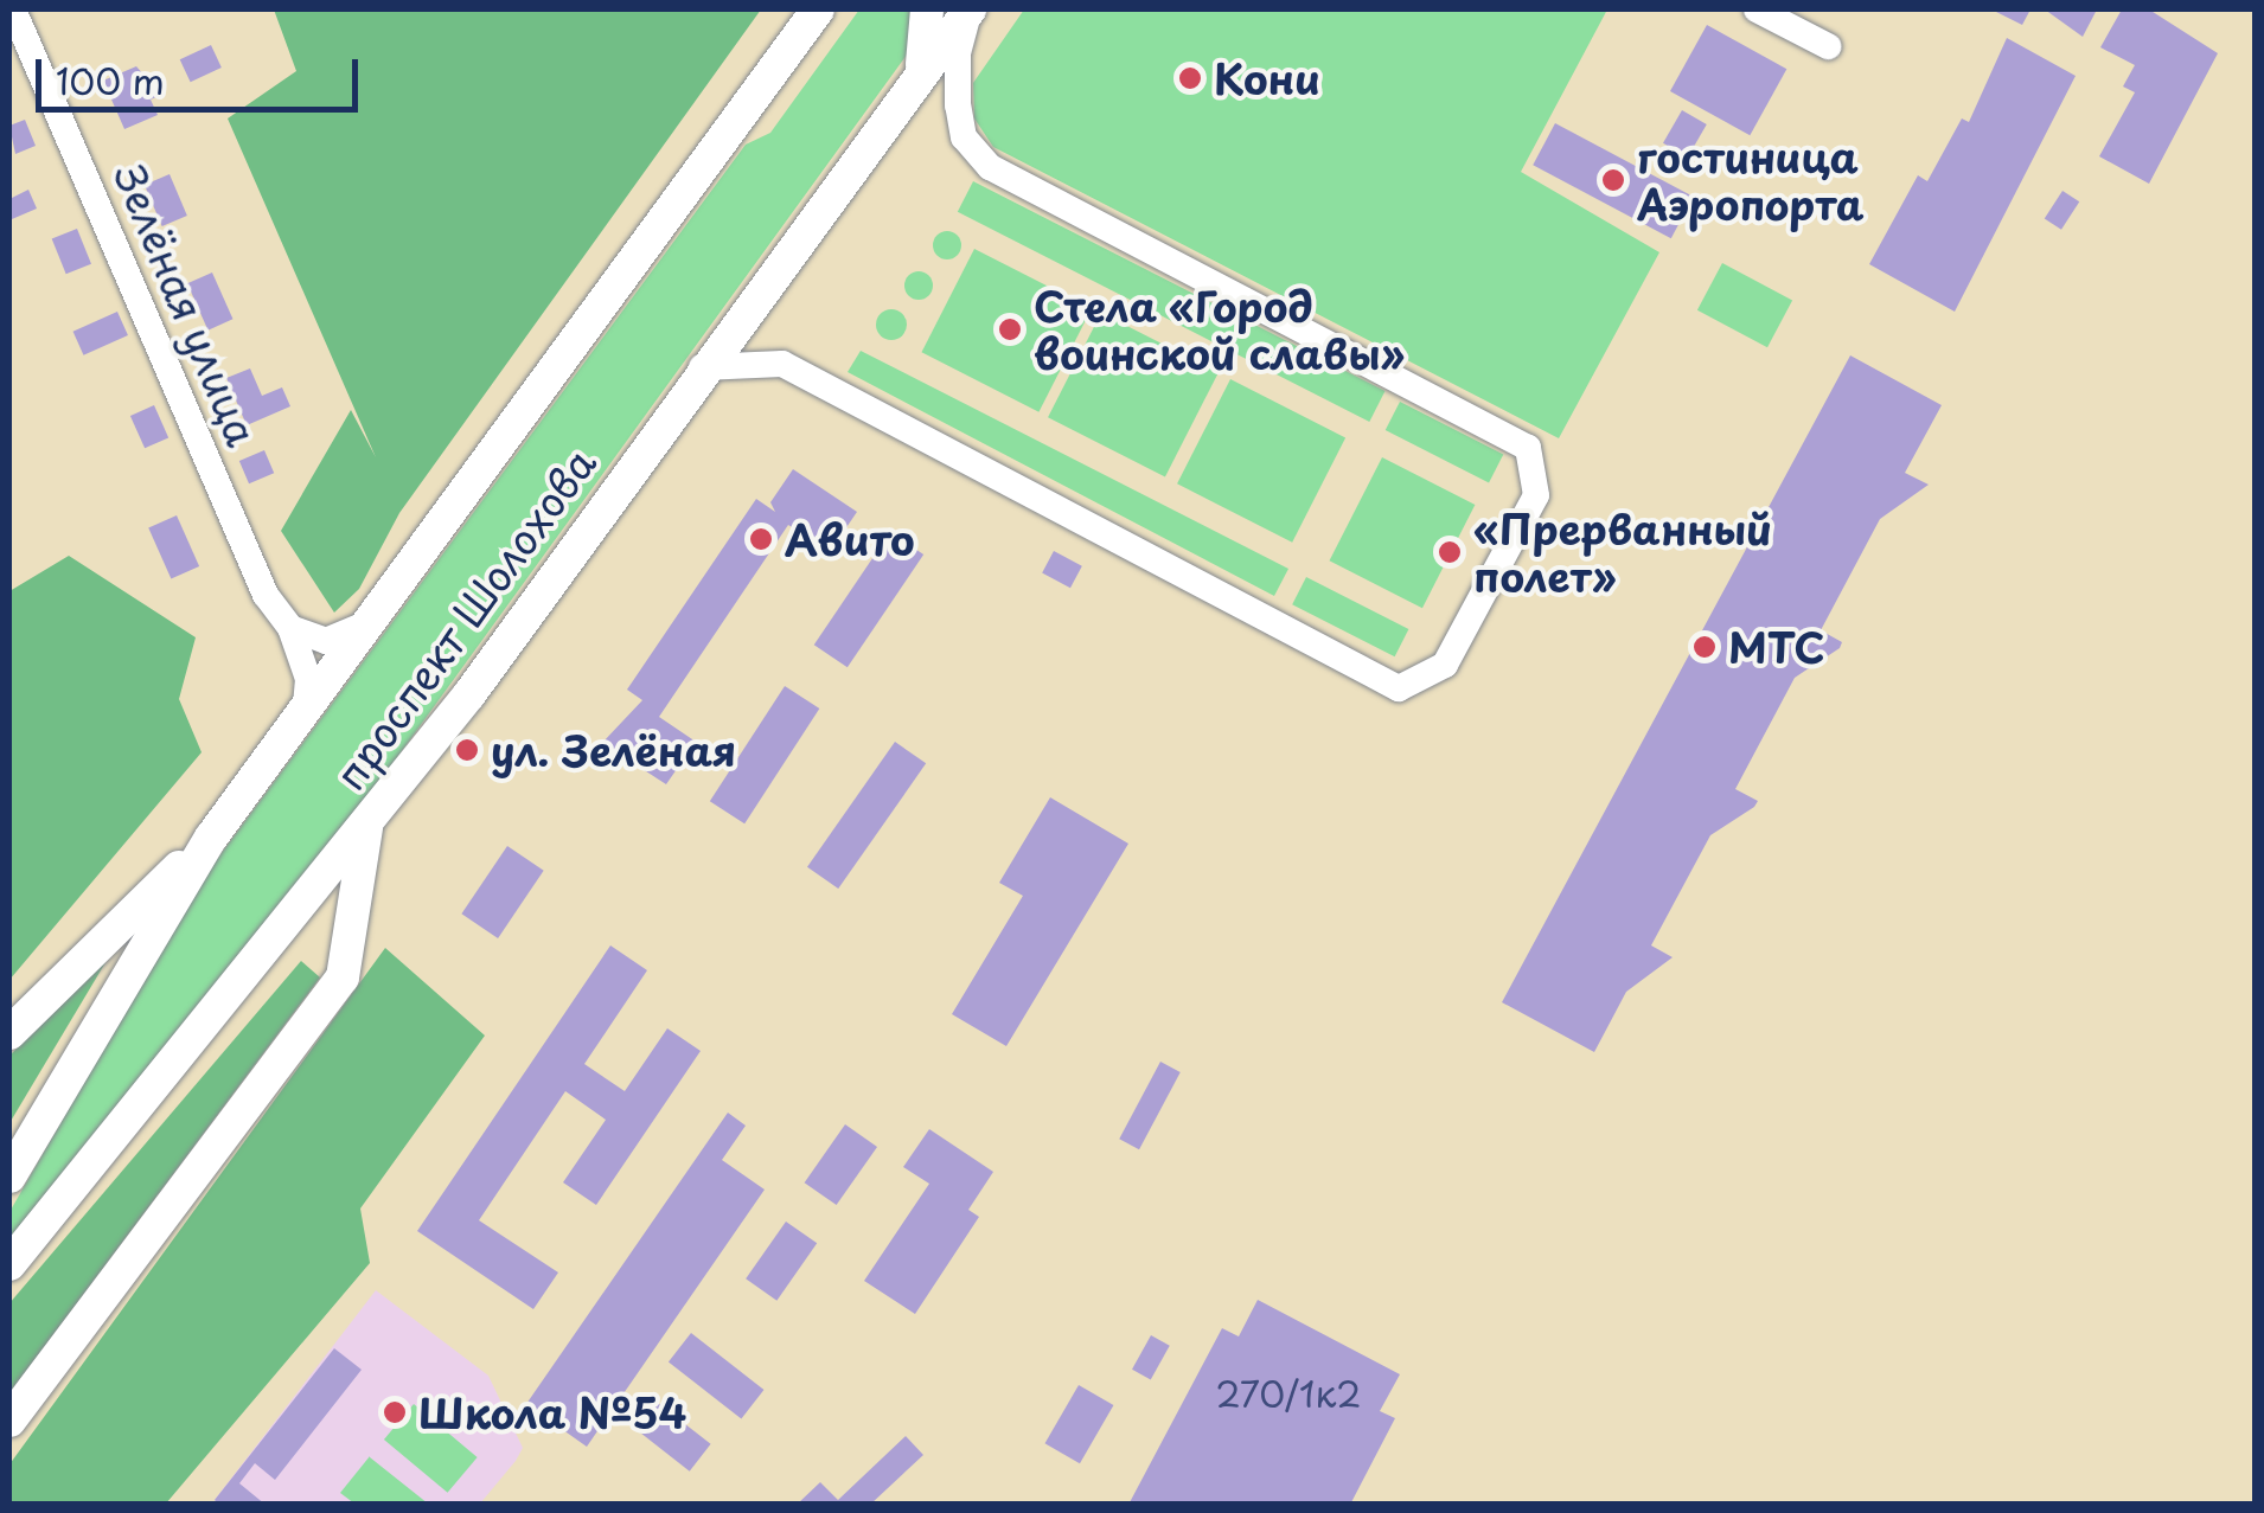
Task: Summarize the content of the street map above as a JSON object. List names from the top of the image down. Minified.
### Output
{"streets":{"main road":["проспект Шолохова"],"street":["Зелёная улица"]},"crossings":[["Зелёная улица","проспект Шолохова"]],"places":["Кони","гостиница Аэропорта","Стела «Город воинской славы»","Авито","«Пpepвaнный пoлeт»","МТС","ул. Зелёная","Школа №54"],"house_numbers":["270/1к2"],"scale_bar":"100 m"}
